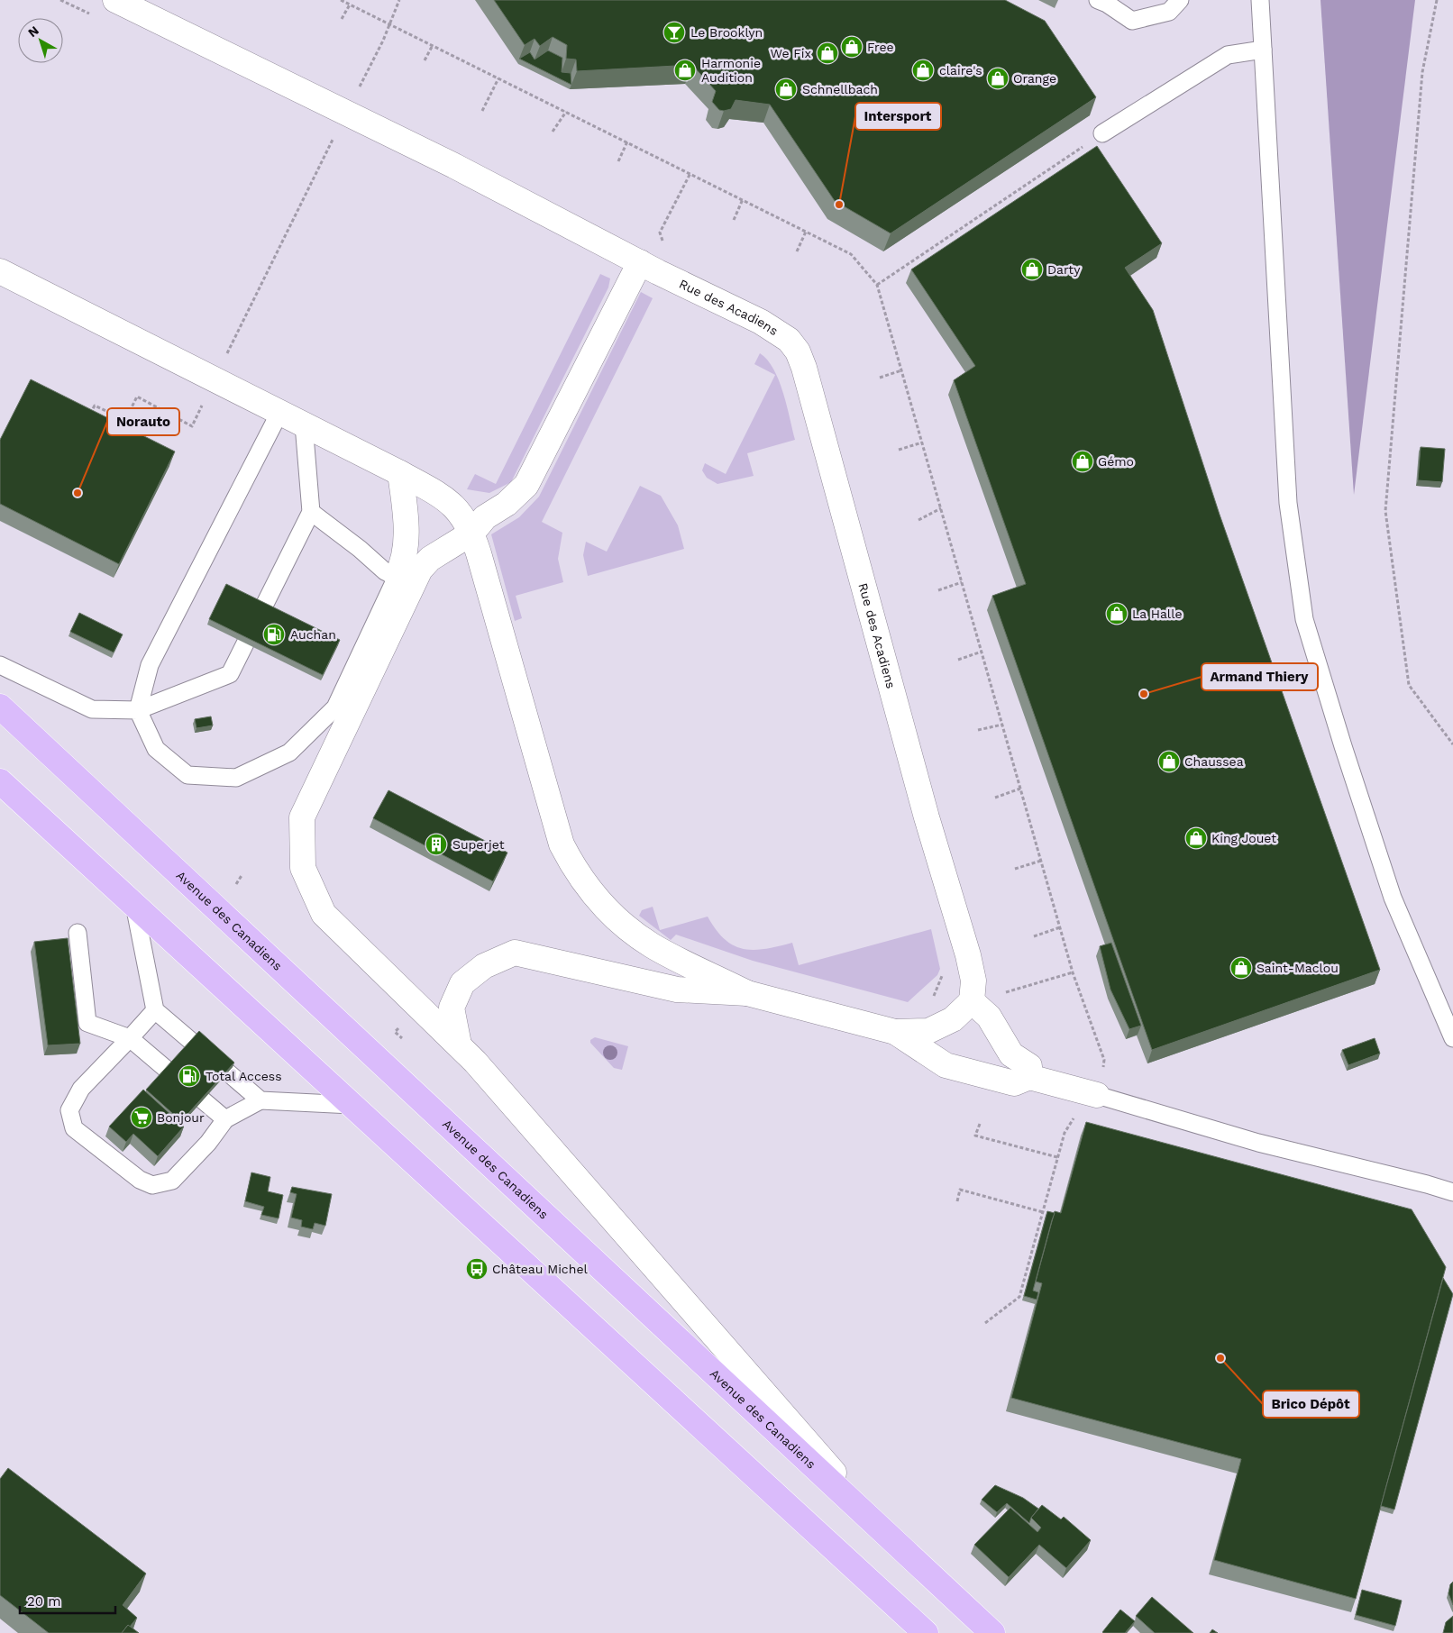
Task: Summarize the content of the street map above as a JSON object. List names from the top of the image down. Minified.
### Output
{"streets":{"main road":["Avenue des Canadiens"],"street":["Rue des Acadiens"]},"places":{"bar":["Le Brooklyn"],"shop":["Free","We Fix","Harmonie Audition","claire's","Orange","Schnellbach","Darty","Gémo","La Halle","Chaussea","King Jouet","Saint-Maclou"],"other":["Intersport","Norauto","Armand Thiery","Brico Dépôt"],"fuel station":["Auchan","Total Access"],"building":["Superjet"],"supermarket":["Bonjour"],"bus stop":["Château Michel"]},"scale_bar":"20 m","north":"top left"}
